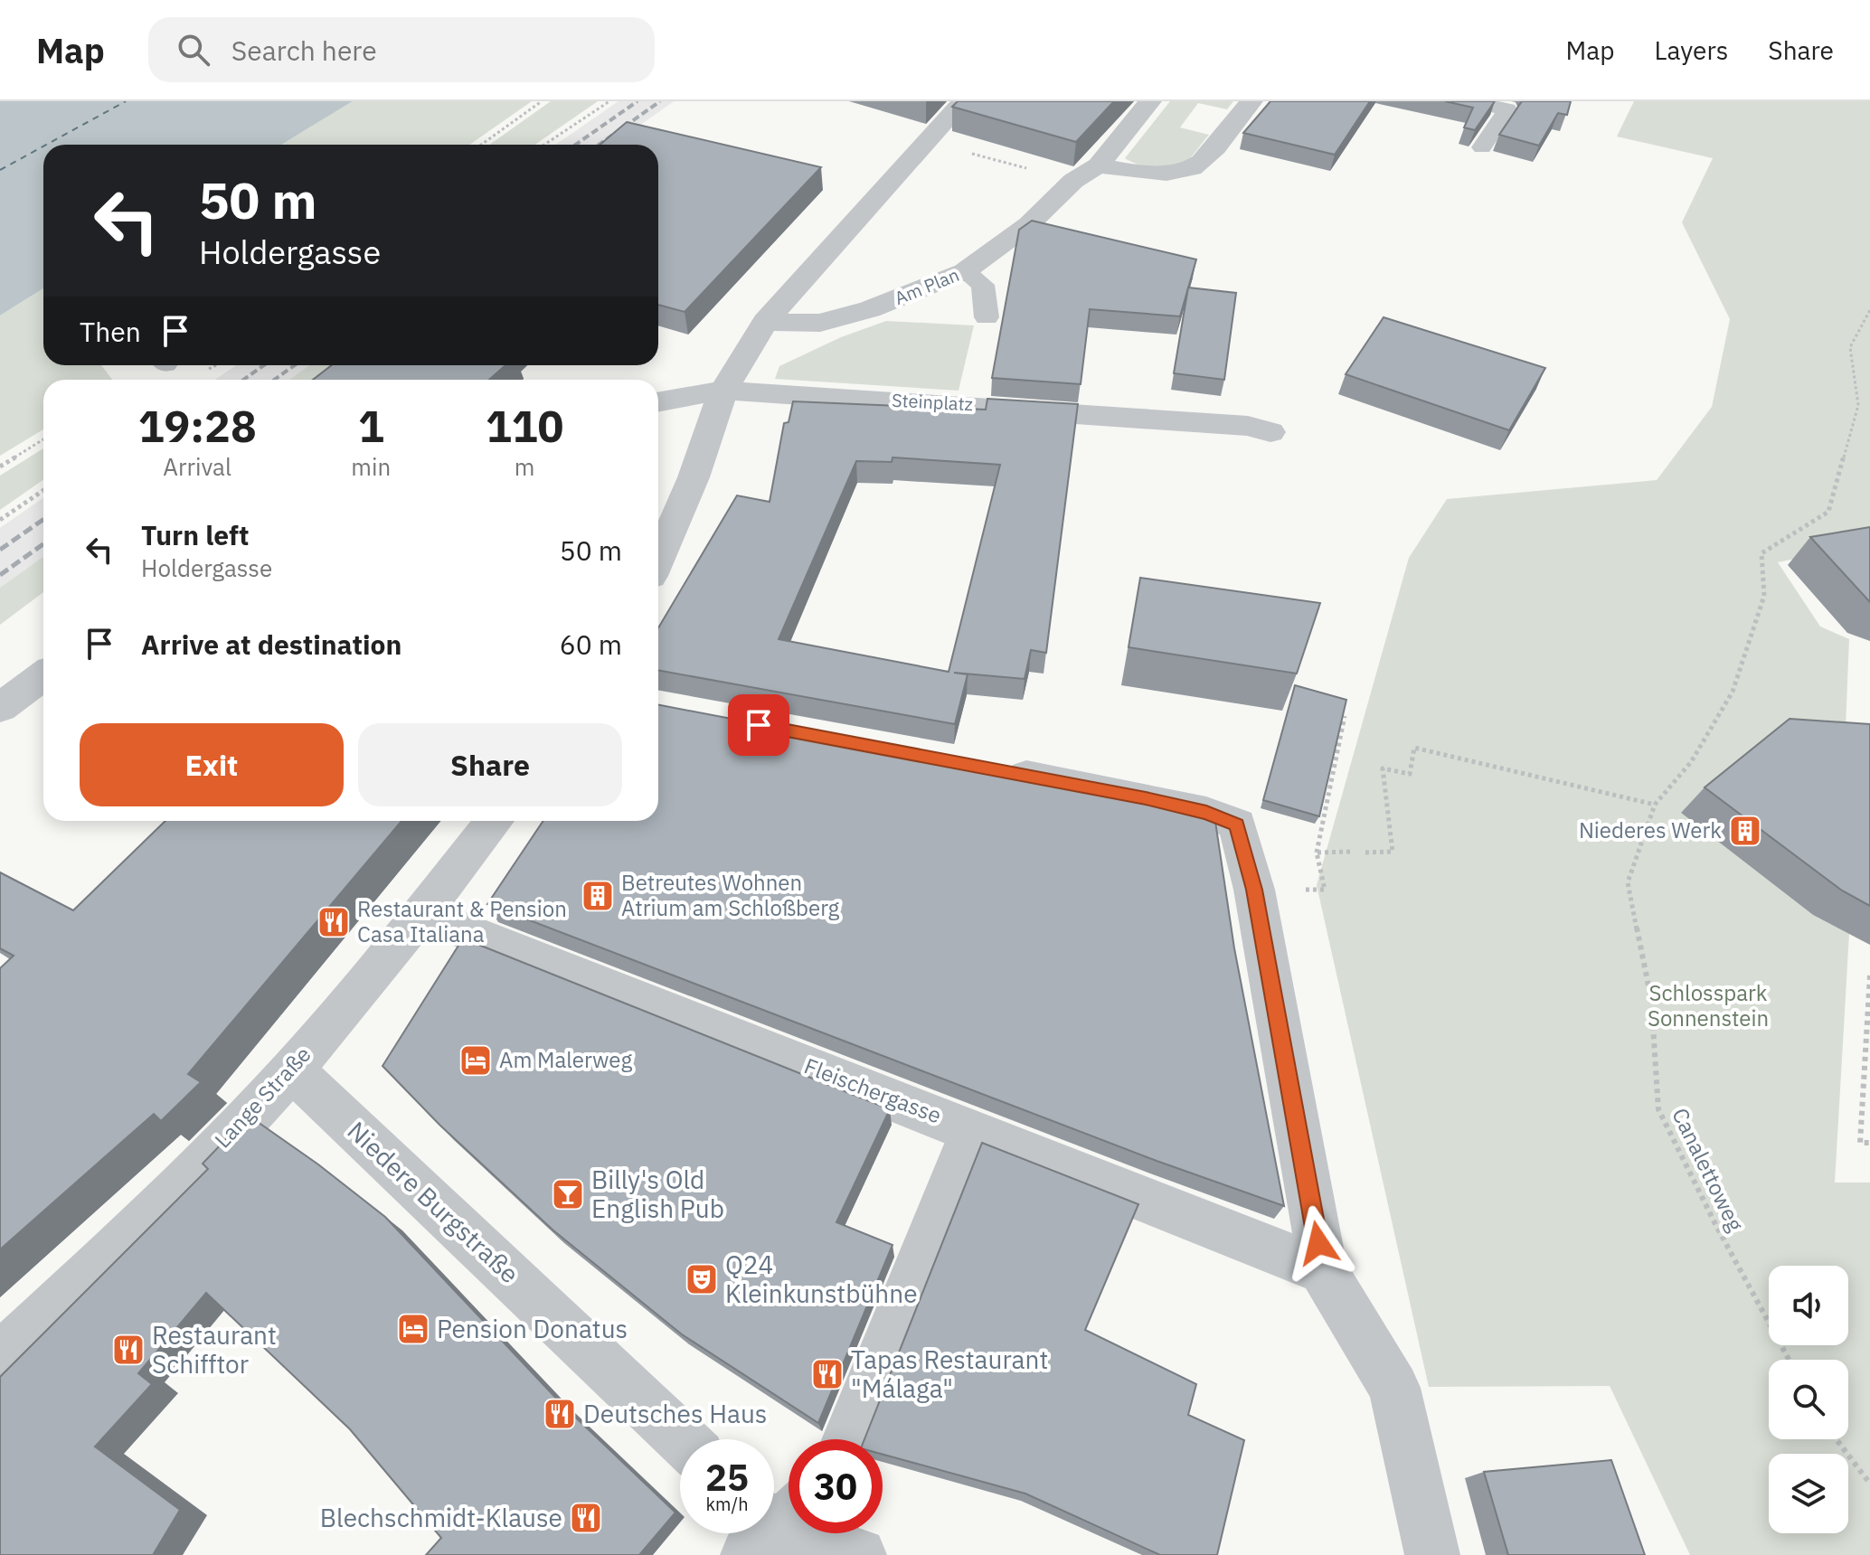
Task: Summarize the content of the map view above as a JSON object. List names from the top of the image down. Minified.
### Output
{"streets":{"street":["Am Plan","Steinplatz","Fleischergasse","Lange Straße","Niedere Burgstraße"],"path":["Canalettoweg"]},"crossings":[["Fleischergasse","Lange Straße"],["Lange Straße","Niedere Burgstraße"]],"parks":["Schlosspark Sonnenstein"],"places":{"building":["Niederes Werk","Betreutes Wohnen Atrium am Schloßberg"],"restaurant":["Restaurant & Pension Casa Italiana","Restaurant Schifftor","Tapas Restaurant \"Málaga\"","Deutsches Haus","Blechschmidt-Klause"],"hotel":["Am Malerweg","Pension Donatus"],"bar":["Billy's Old English Pub"],"theatre":["Q24 Kleinkunstbühne"]},"page":{"header":"Map","search":"Search here","nav":["Map","Layers","Share"],"turn":["50 m","Holdergasse"],"then":"Then","eta":["19:28","Arrival","1","min","110","m"],"list":[{"name":"Turn left","note":"Holdergasse","value":"50 m"},{"name":"Arrive at destination","value":"60 m"}],"buttons":["Exit","Share"],"speed":"25 km/h","limit":"30"}}
